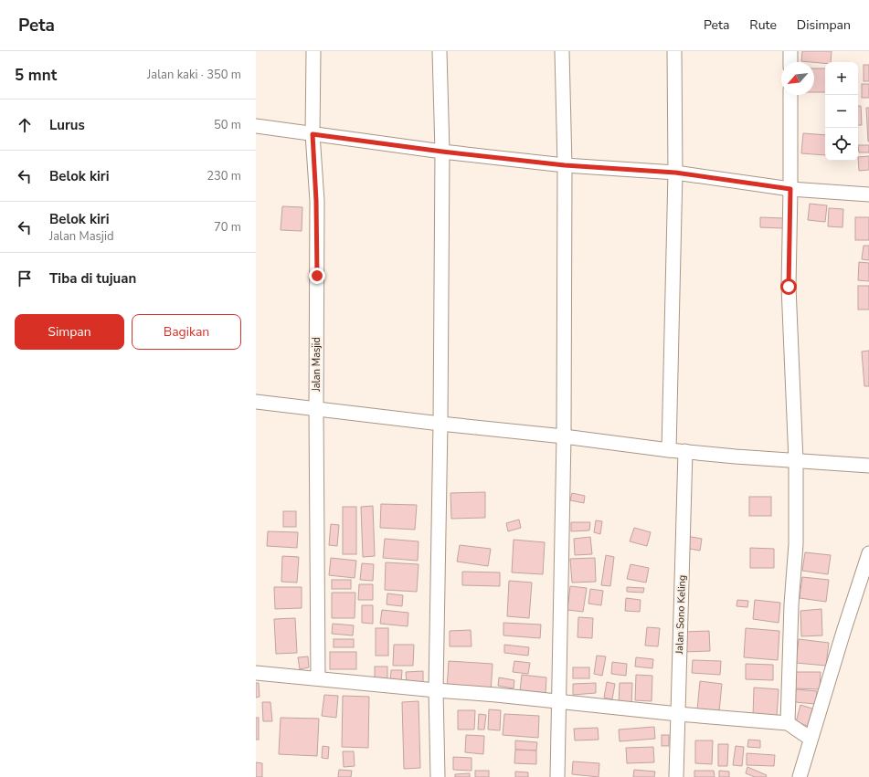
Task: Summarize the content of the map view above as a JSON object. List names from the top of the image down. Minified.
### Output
{"streets":{"street":["Jalan Masjid","Jalan Sono Keling"]},"north":"bottom left","page":{"header":"Peta","nav":["Peta","Rute","Disimpan"],"heading":["5 mnt","Jalan kaki · 350 m"],"map_buttons":["+","−"],"list":[["Lurus","50 m"],["Belok kiri","230 m"],["Belok kiri","Jalan Masjid","70 m"],"Tiba di tujuan"],"buttons":["Simpan","Bagikan"]}}
